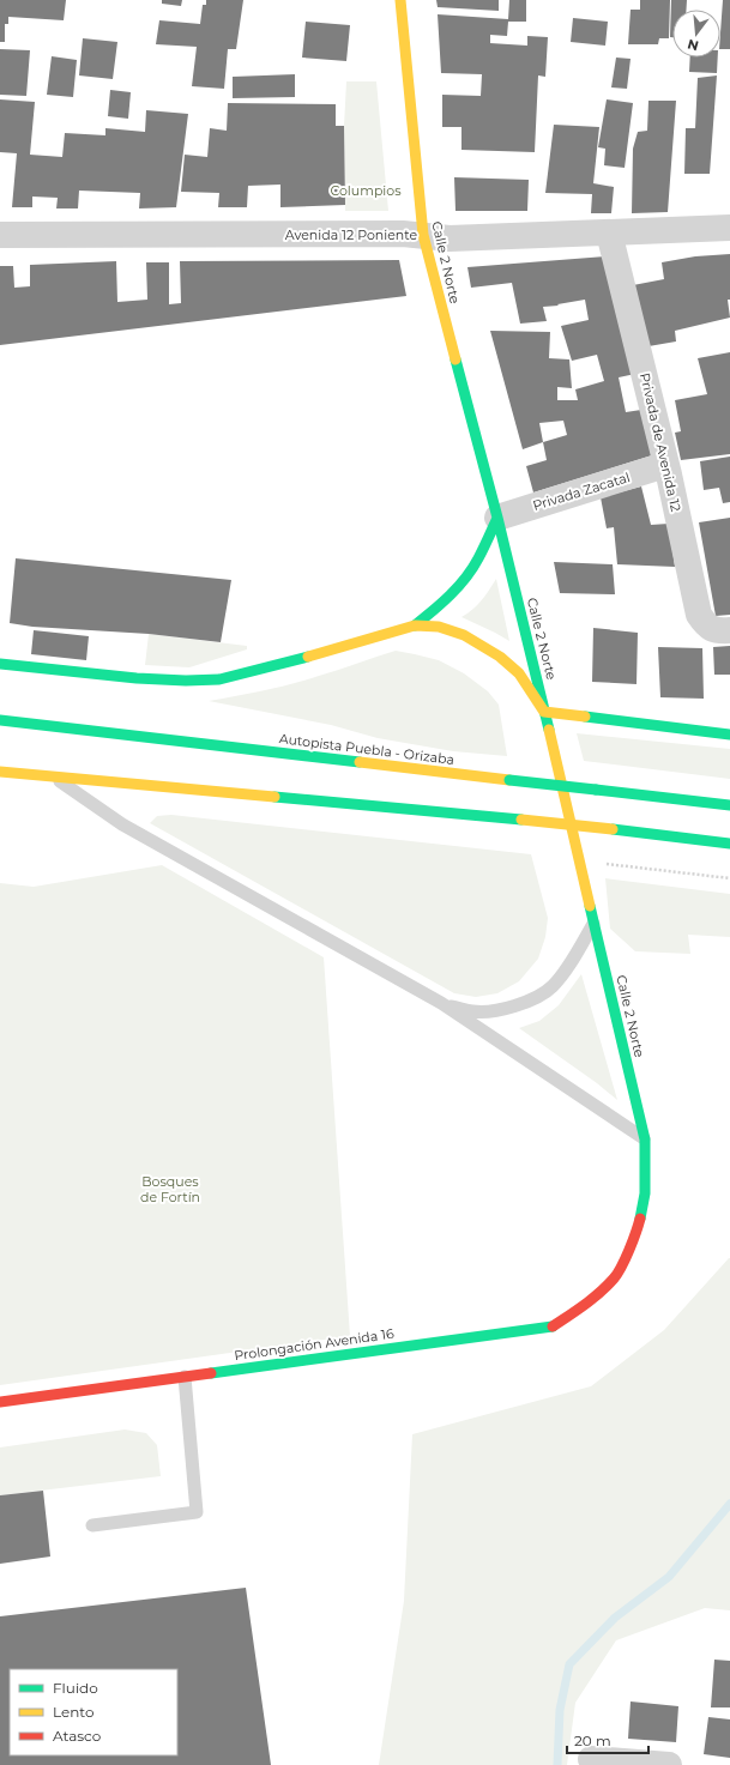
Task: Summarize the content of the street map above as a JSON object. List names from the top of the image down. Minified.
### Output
{"streets":{"main road":["Calle 2 Norte","Autopista Puebla - Orizaba","Prolongación Avenida 16"],"street":["Avenida 12 Poniente","Privada de Avenida 12","Privada Zacatal"]},"crossings":[["Avenida 12 Poniente","Calle 2 Norte"],["Avenida 12 Poniente","Privada de Avenida 12"],["Calle 2 Norte","Privada Zacatal"],["Calle 2 Norte","Prolongación Avenida 16"],["Privada de Avenida 12","Privada Zacatal"]],"parks":["Columpios","Bosques de Fortín"],"legend":["Fluido","Lento","Atasco"],"scale_bar":"20 m","north":"bottom"}
